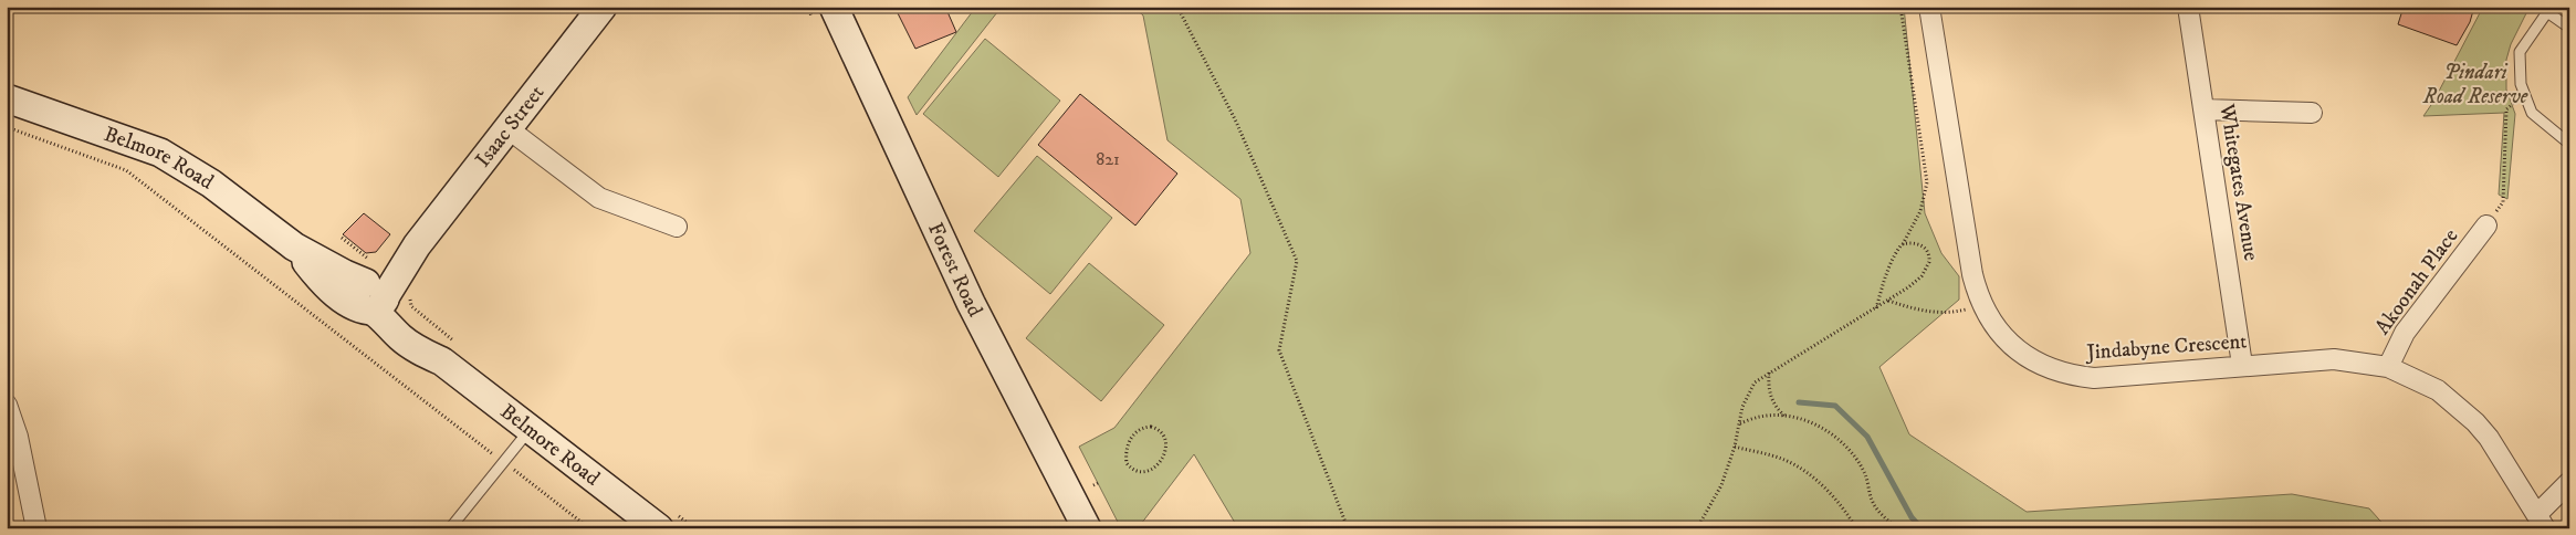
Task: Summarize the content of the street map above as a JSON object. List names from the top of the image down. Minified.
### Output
{"streets":{"street":["Isaac Street","Belmore Road","Whitegates Avenue","Forest Road","Akoonah Place","Jindabyne Crescent"]},"crossings":[["Isaac Street","Belmore Road"],["Whitegates Avenue","Jindabyne Crescent"],["Akoonah Place","Jindabyne Crescent"]],"parks":["Pindari Road Reserve"],"house_numbers":["821"]}
